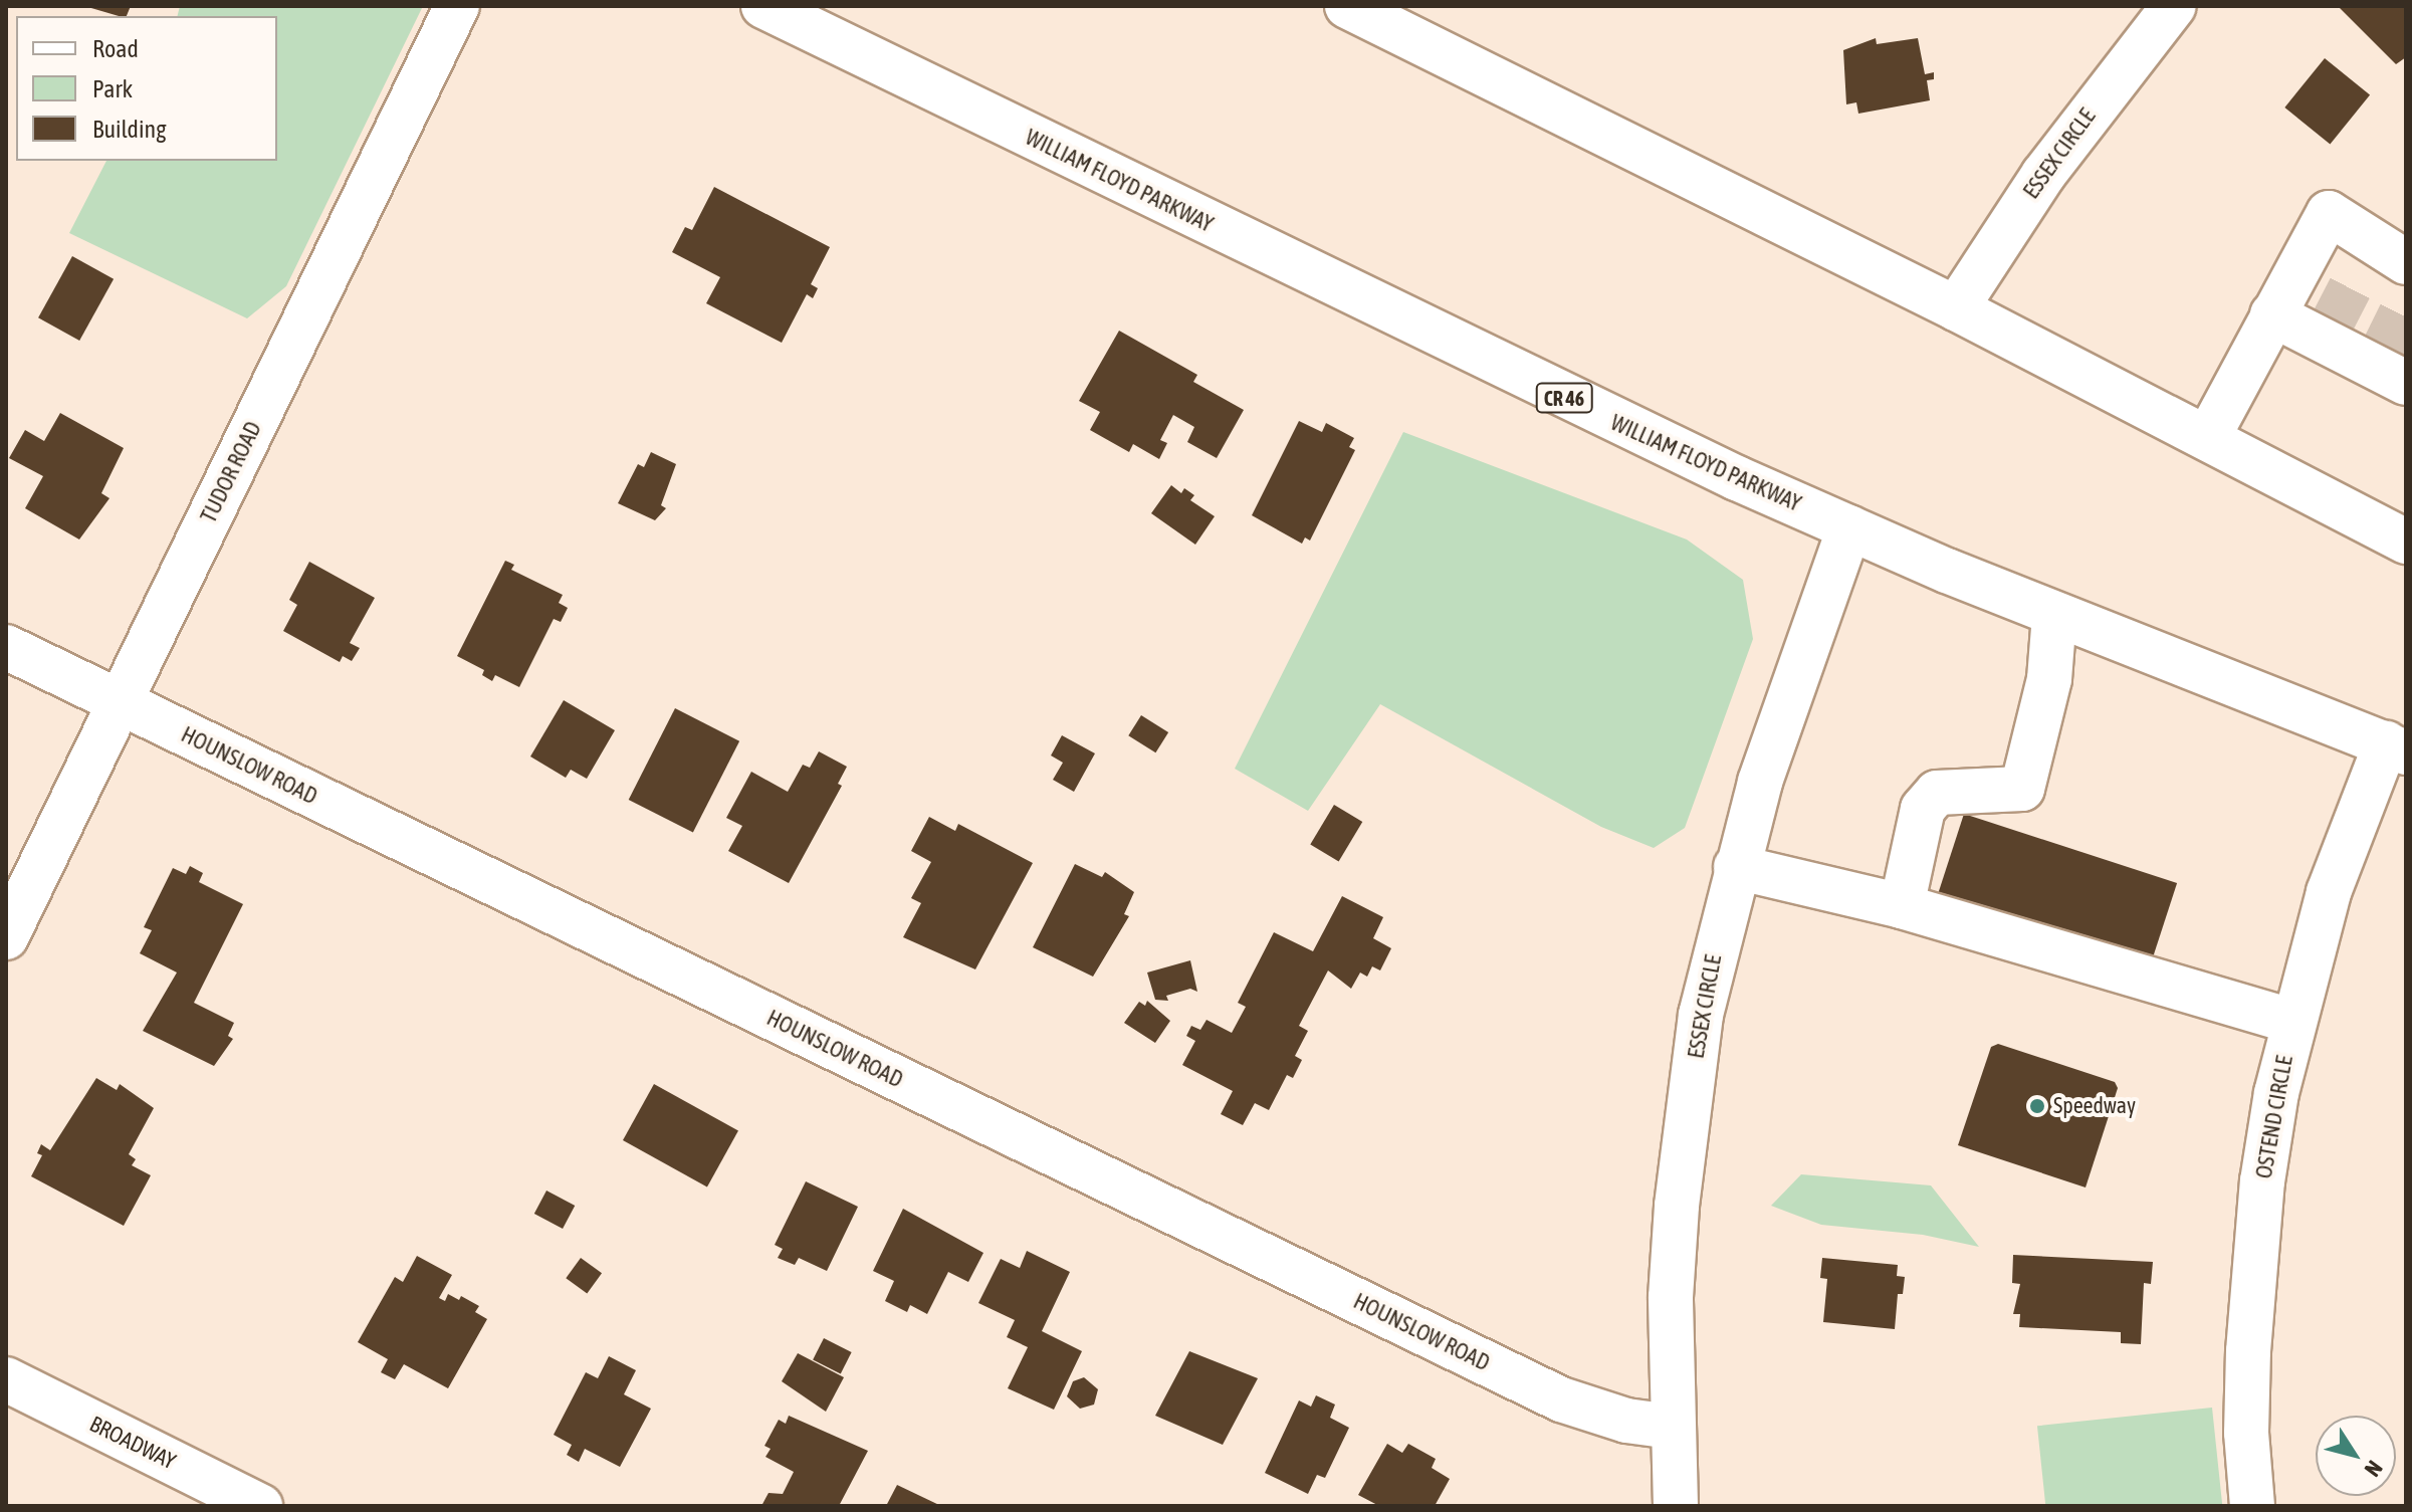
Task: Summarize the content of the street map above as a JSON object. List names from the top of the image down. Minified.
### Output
{"streets":{"main road":["ESSEX CIRCLE","WILLIAM FLOYD PARKWAY","CR 46","TUDOR ROAD","HOUNSLOW ROAD","OSTEND CIRCLE","BROADWAY"]},"crossings":[["ESSEX CIRCLE","WILLIAM FLOYD PARKWAY"],["ESSEX CIRCLE","HOUNSLOW ROAD"],["WILLIAM FLOYD PARKWAY","OSTEND CIRCLE"],["TUDOR ROAD","HOUNSLOW ROAD"]],"places":["Speedway"],"legend":["Road","Park","Building"],"north":"bottom right"}
